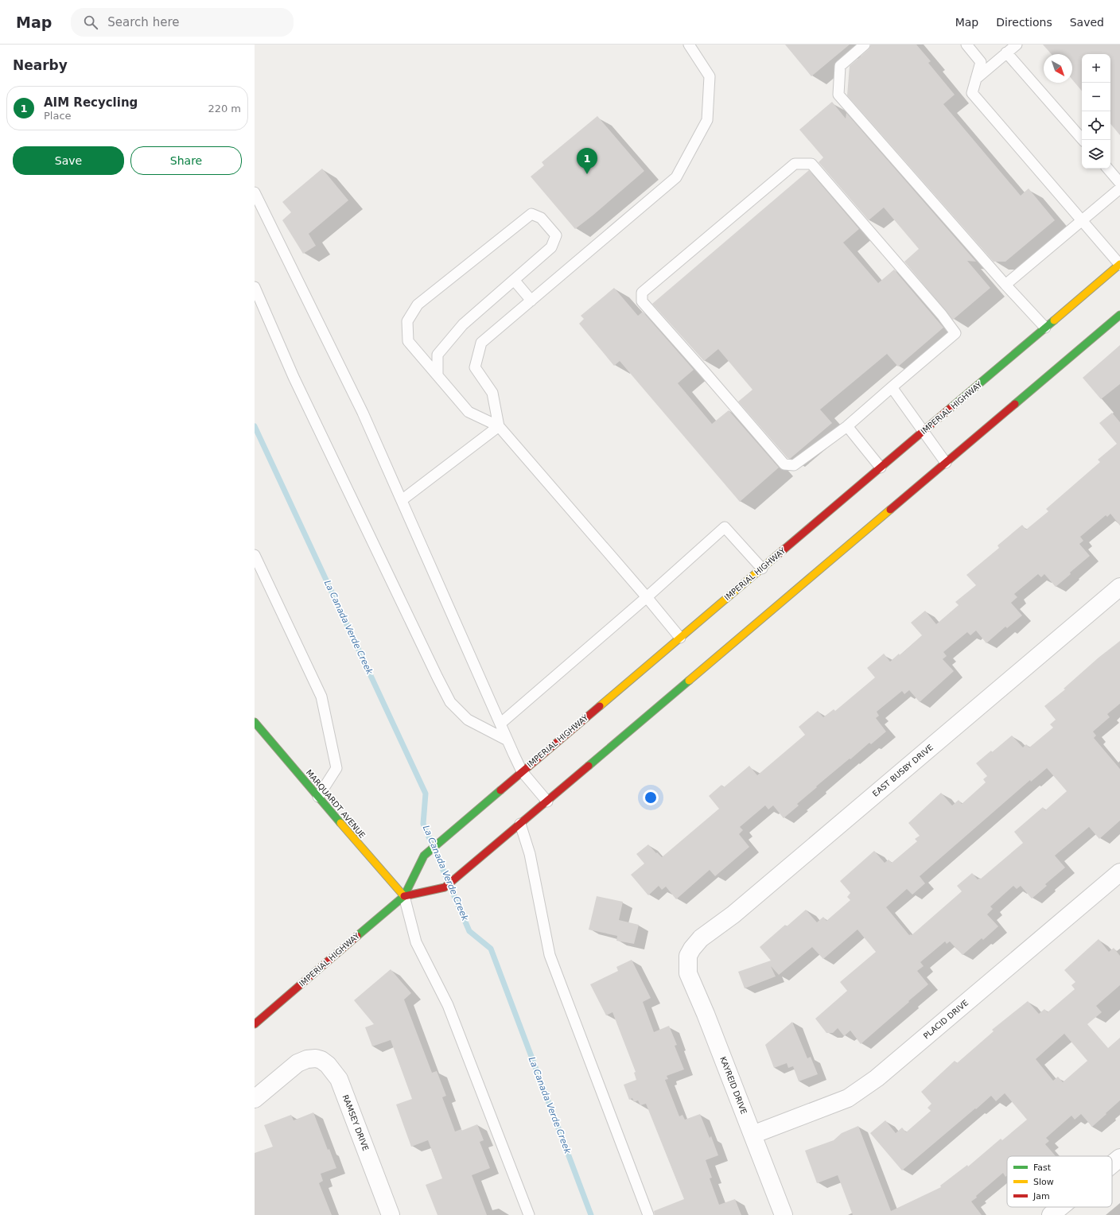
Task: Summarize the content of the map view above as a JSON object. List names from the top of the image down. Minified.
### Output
{"streets":{"main road":["IMPERIAL HIGHWAY","MARQUARDT AVENUE"],"street":["EAST BUSBY DRIVE","PLACID DRIVE","KAYREID DRIVE","RAMSEY DRIVE"]},"crossings":[["IMPERIAL HIGHWAY","MARQUARDT AVENUE"],["EAST BUSBY DRIVE","KAYREID DRIVE"],["PLACID DRIVE","KAYREID DRIVE"]],"water":["La Canada Verde Creek"],"legend":["Fast","Slow","Jam"],"north":"bottom right","page":{"header":"Map","search":"Search here","nav":["Map","Directions","Saved"],"heading":"Nearby","map_buttons":["+","−"],"list":[{"mark":"1","name":"AIM Recycling","note":"Place","value":"220 m"}],"buttons":["Save","Share"],"pins":"1"}}
